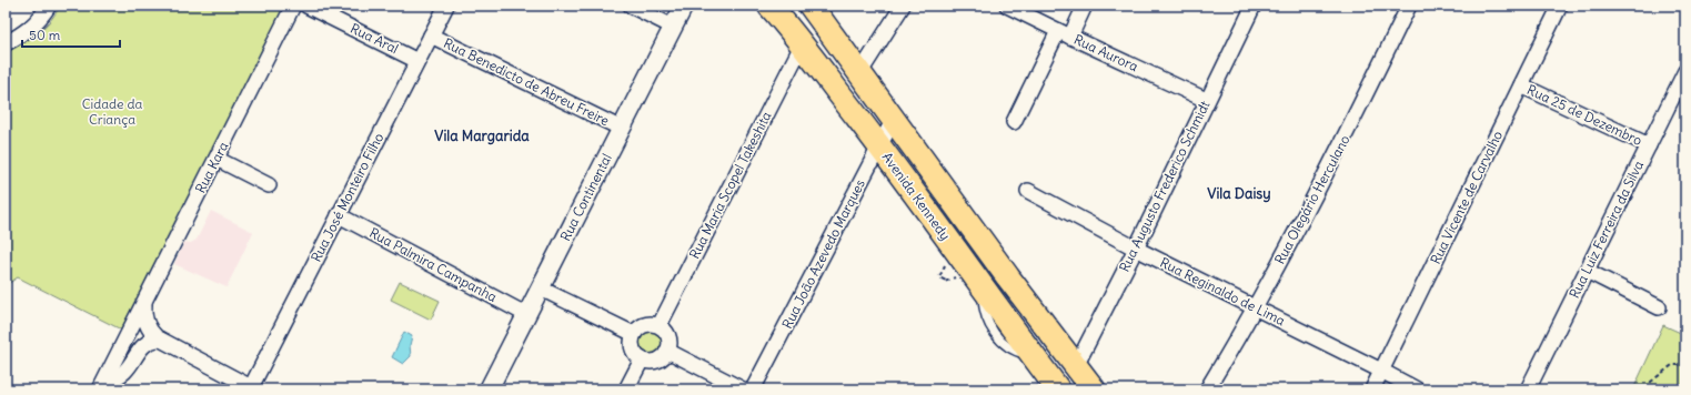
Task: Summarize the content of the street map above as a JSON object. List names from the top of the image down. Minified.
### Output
{"streets":{"main road":["Avenida Kennedy"],"street":["Rua Aral","Rua Aurora","Rua Benedicto de Abreu Freire","Rua 25 de Dezembro","Rua Kara","Rua Maria Scopel Takeshita","Rua Augusto Frederico Schmidt","Rua José Monteiro Filho","Rua Continental","Rua Vicente de Carvalho","Rua Olegário Herculano","Rua Luiz Ferreira da Silva","Rua João Azevedo Marques","Rua Palmira Campanha","Rua Reginaldo de Lima"]},"crossings":[["Rua Aral","Rua José Monteiro Filho"],["Rua Aurora","Rua Augusto Frederico Schmidt"],["Rua Benedicto de Abreu Freire","Rua José Monteiro Filho"],["Rua Benedicto de Abreu Freire","Rua Continental"],["Rua 25 de Dezembro","Rua Vicente de Carvalho"],["Rua 25 de Dezembro","Rua Luiz Ferreira da Silva"],["Rua Maria Scopel Takeshita","Avenida Kennedy"],["Rua Augusto Frederico Schmidt","Avenida Kennedy"],["Rua Augusto Frederico Schmidt","Rua Reginaldo de Lima"],["Avenida Kennedy","Rua João Azevedo Marques"],["Rua José Monteiro Filho","Rua Palmira Campanha"],["Rua Continental","Rua Palmira Campanha"],["Rua Vicente de Carvalho","Rua Reginaldo de Lima"],["Rua Olegário Herculano","Rua Reginaldo de Lima"]],"districts":["Vila Margarida","Vila Daisy"],"parks":["Cidade da Criança"],"scale_bar":"50 m"}
